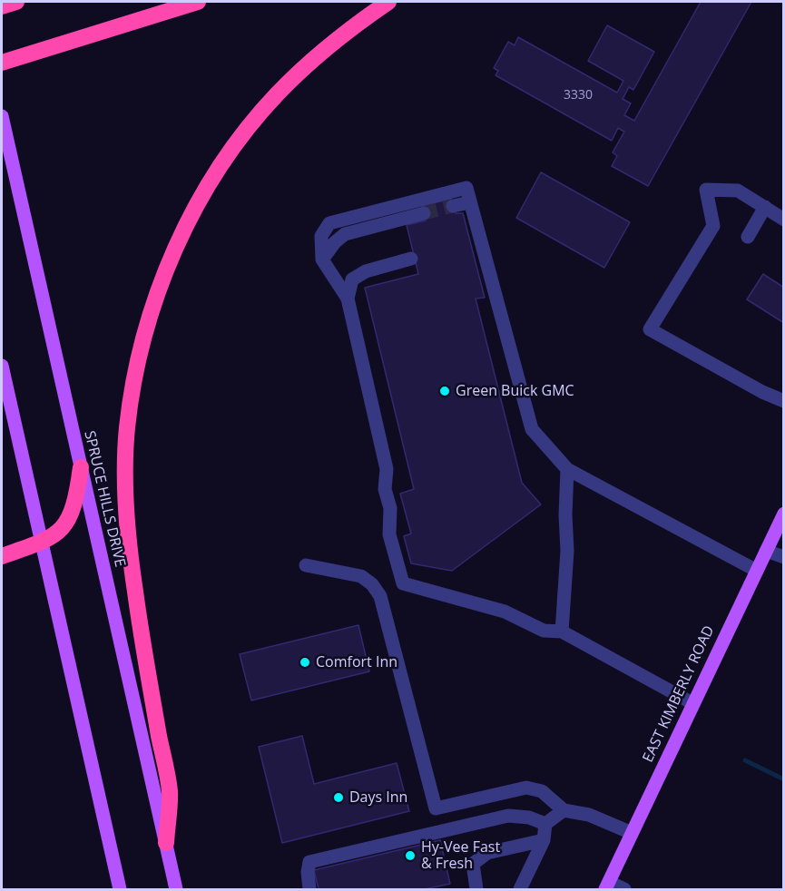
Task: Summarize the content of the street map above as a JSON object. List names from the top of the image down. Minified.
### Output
{"streets":{"main road":["SPRUCE HILLS DRIVE","EAST KIMBERLY ROAD"]},"places":["Green Buick GMC","Comfort Inn","Days Inn","Hy-Vee Fast & Fresh"],"house_numbers":["3330"]}
